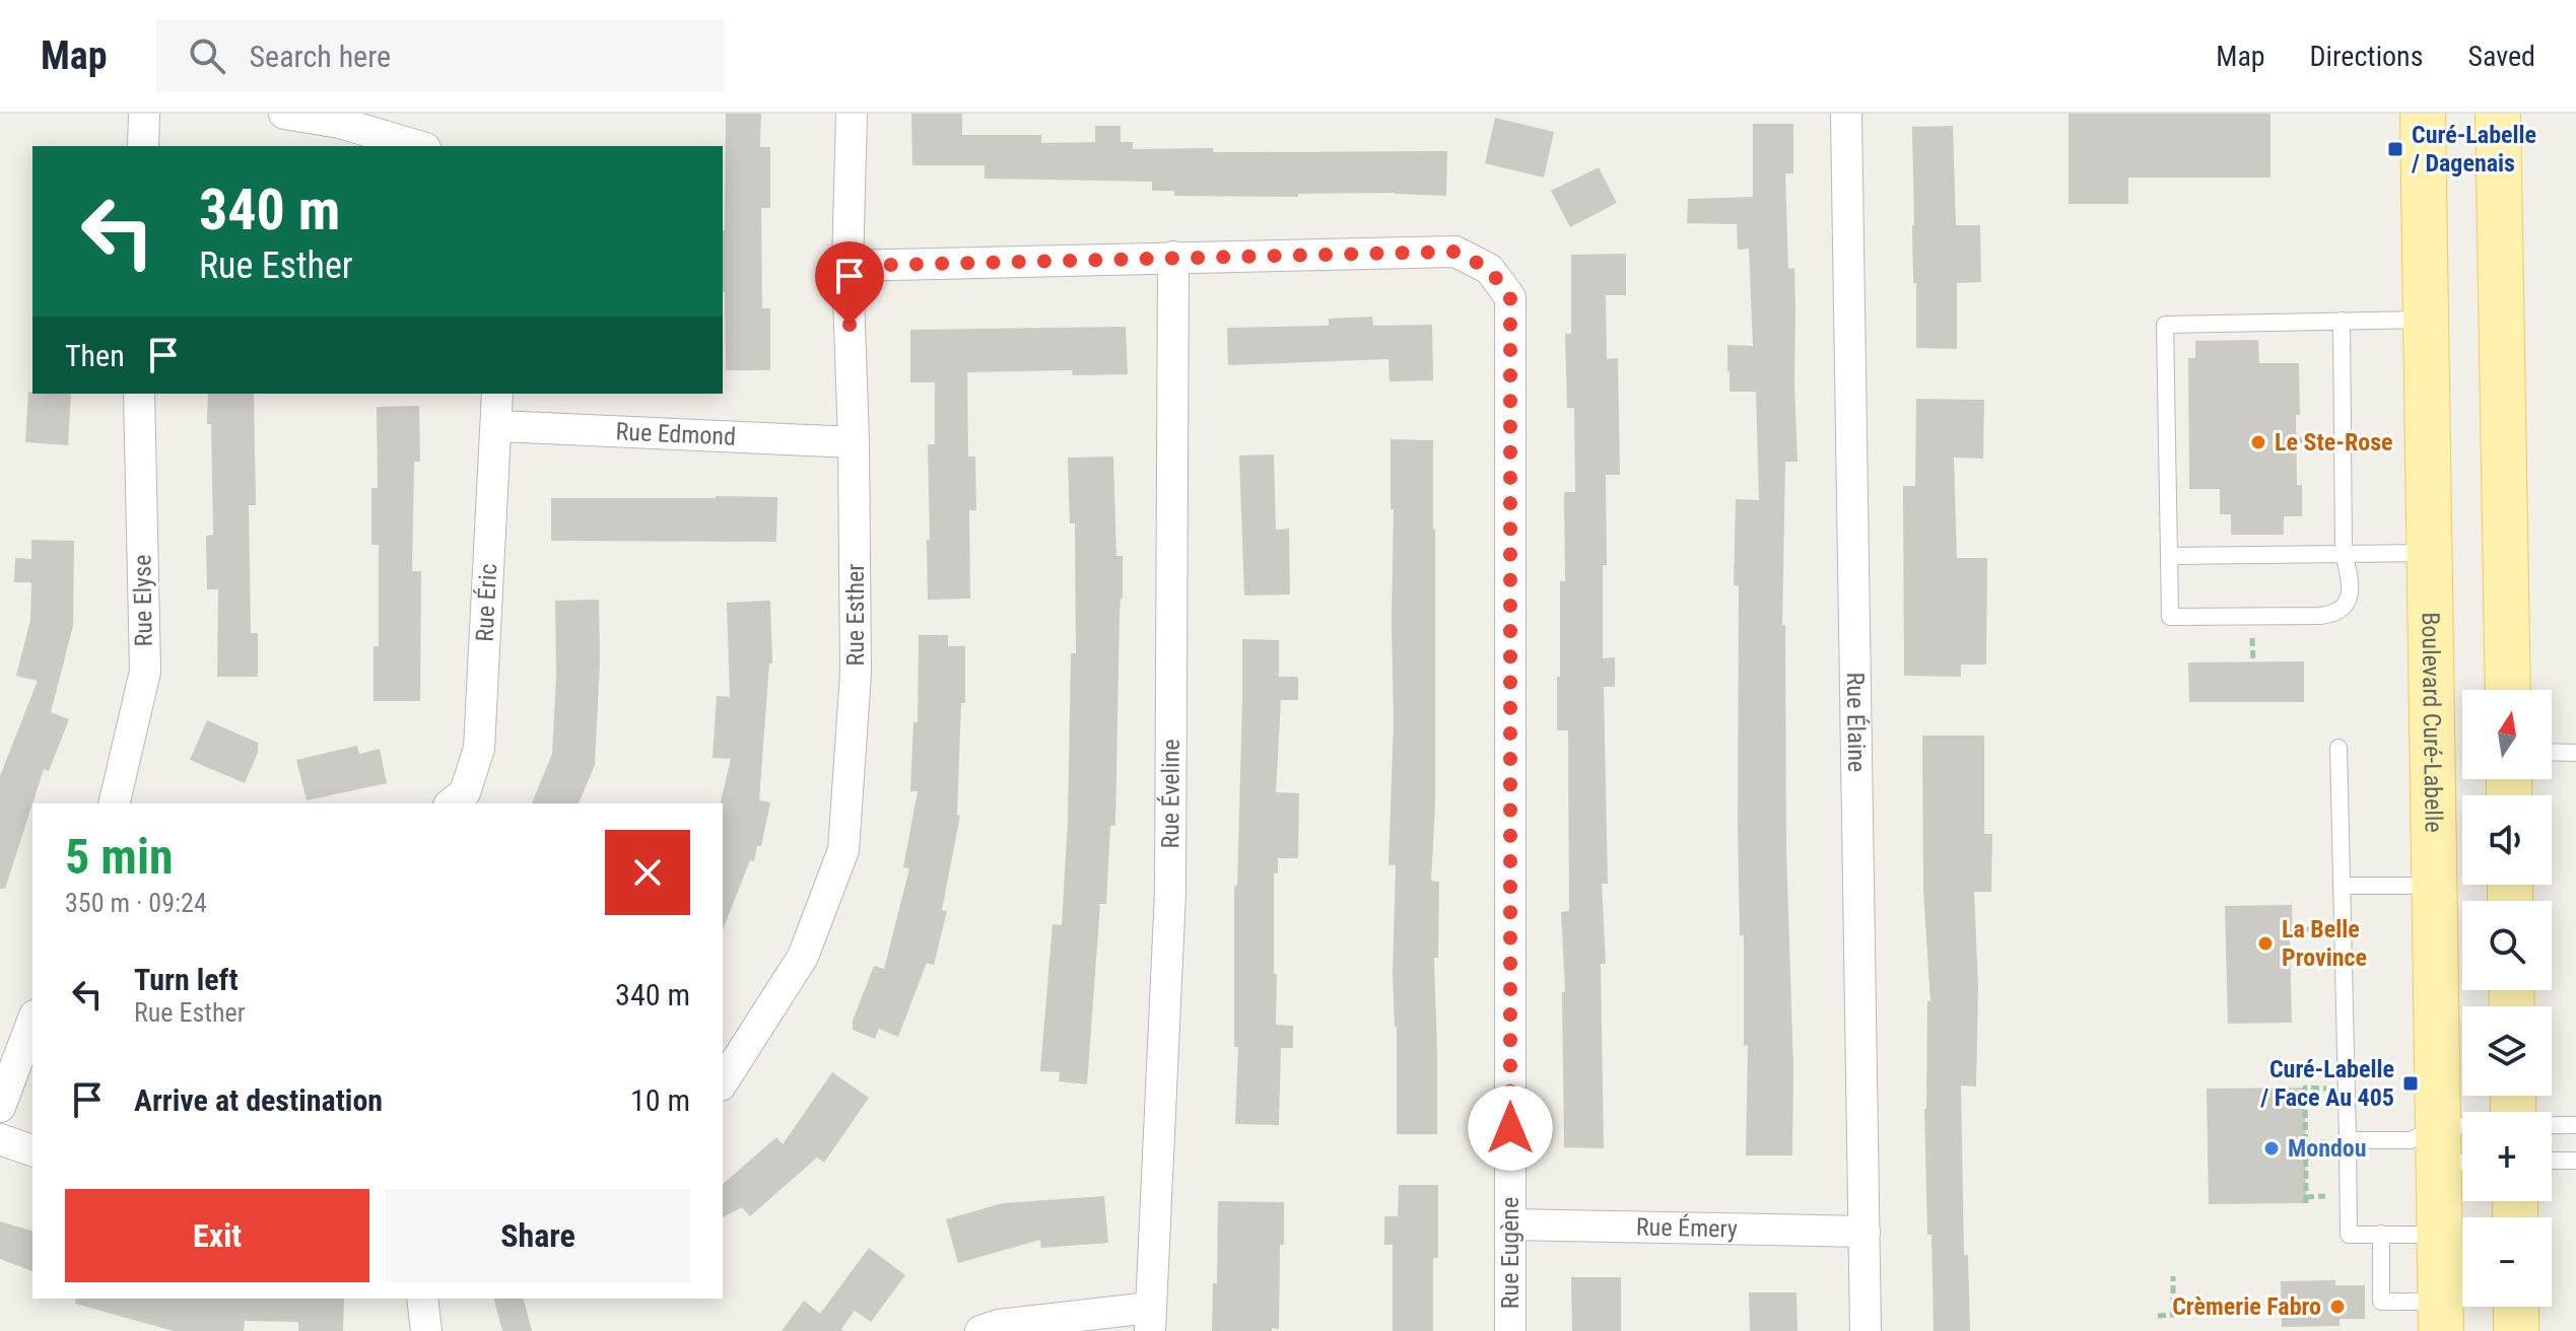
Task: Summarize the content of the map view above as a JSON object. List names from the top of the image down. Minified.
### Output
{"streets":{"main road":["Boulevard Curé-Labelle"],"street":["Rue Edmond","Rue Elyse","Rue Éric","Rue Esther","Rue Élaine","Rue Éveline","Rue Émery","Rue Eugène"]},"crossings":[["Rue Edmond","Rue Éric"],["Rue Edmond","Rue Esther"],["Rue Esther","Rue Eugène"],["Rue Élaine","Rue Émery"],["Rue Éveline","Rue Eugène"],["Rue Émery","Rue Eugène"]],"places":{"transit":["Curé-Labelle / Dagenais","Curé-Labelle / Face Au 405"],"other":["Le Ste-Rose","La Belle Province","Mondou","Crèmerie Fabro"]},"north":"top","page":{"header":"Map","search":"Search here","nav":["Map","Directions","Saved"],"turn":["340 m","Rue Esther"],"then":"Then","map_buttons":["+","−"],"heading":["5 min","350 m · 09:24"],"list":[{"name":"Turn left","note":"Rue Esther","value":"340 m"},{"name":"Arrive at destination","value":"10 m"}],"buttons":["Exit","Share"]}}
